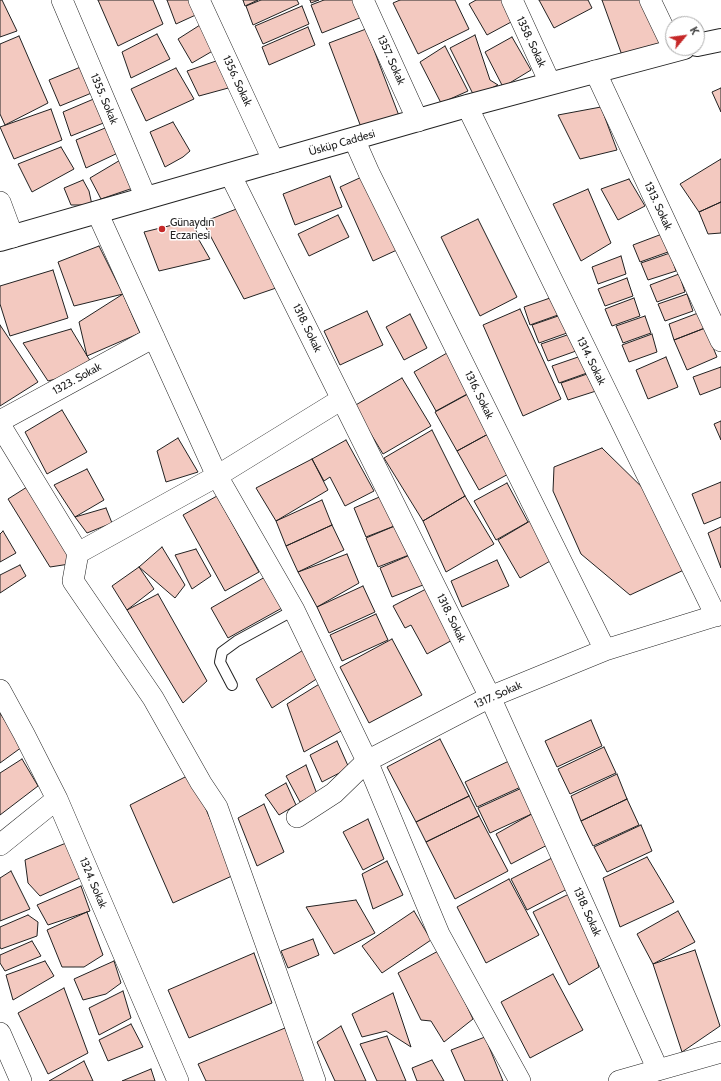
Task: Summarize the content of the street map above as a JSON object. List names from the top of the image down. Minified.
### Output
{"streets":{"street":["1358. Sokak","1357. Sokak","1356. Sokak","1355. Sokak","Üsküp Caddesi","1313. Sokak","1318. Sokak","1314. Sokak","1323. Sokak","1316. Sokak","1317. Sokak","1324. Sokak"]},"crossings":[["1358. Sokak","Üsküp Caddesi"],["1357. Sokak","Üsküp Caddesi"],["1356. Sokak","Üsküp Caddesi"],["1355. Sokak","Üsküp Caddesi"],["Üsküp Caddesi","1313. Sokak"],["Üsküp Caddesi","1318. Sokak"],["Üsküp Caddesi","1314. Sokak"],["Üsküp Caddesi","1316. Sokak"],["1318. Sokak","1317. Sokak"],["1314. Sokak","1317. Sokak"],["1316. Sokak","1317. Sokak"]],"places":["Günaydın Eczanesi"],"north":"top right"}
